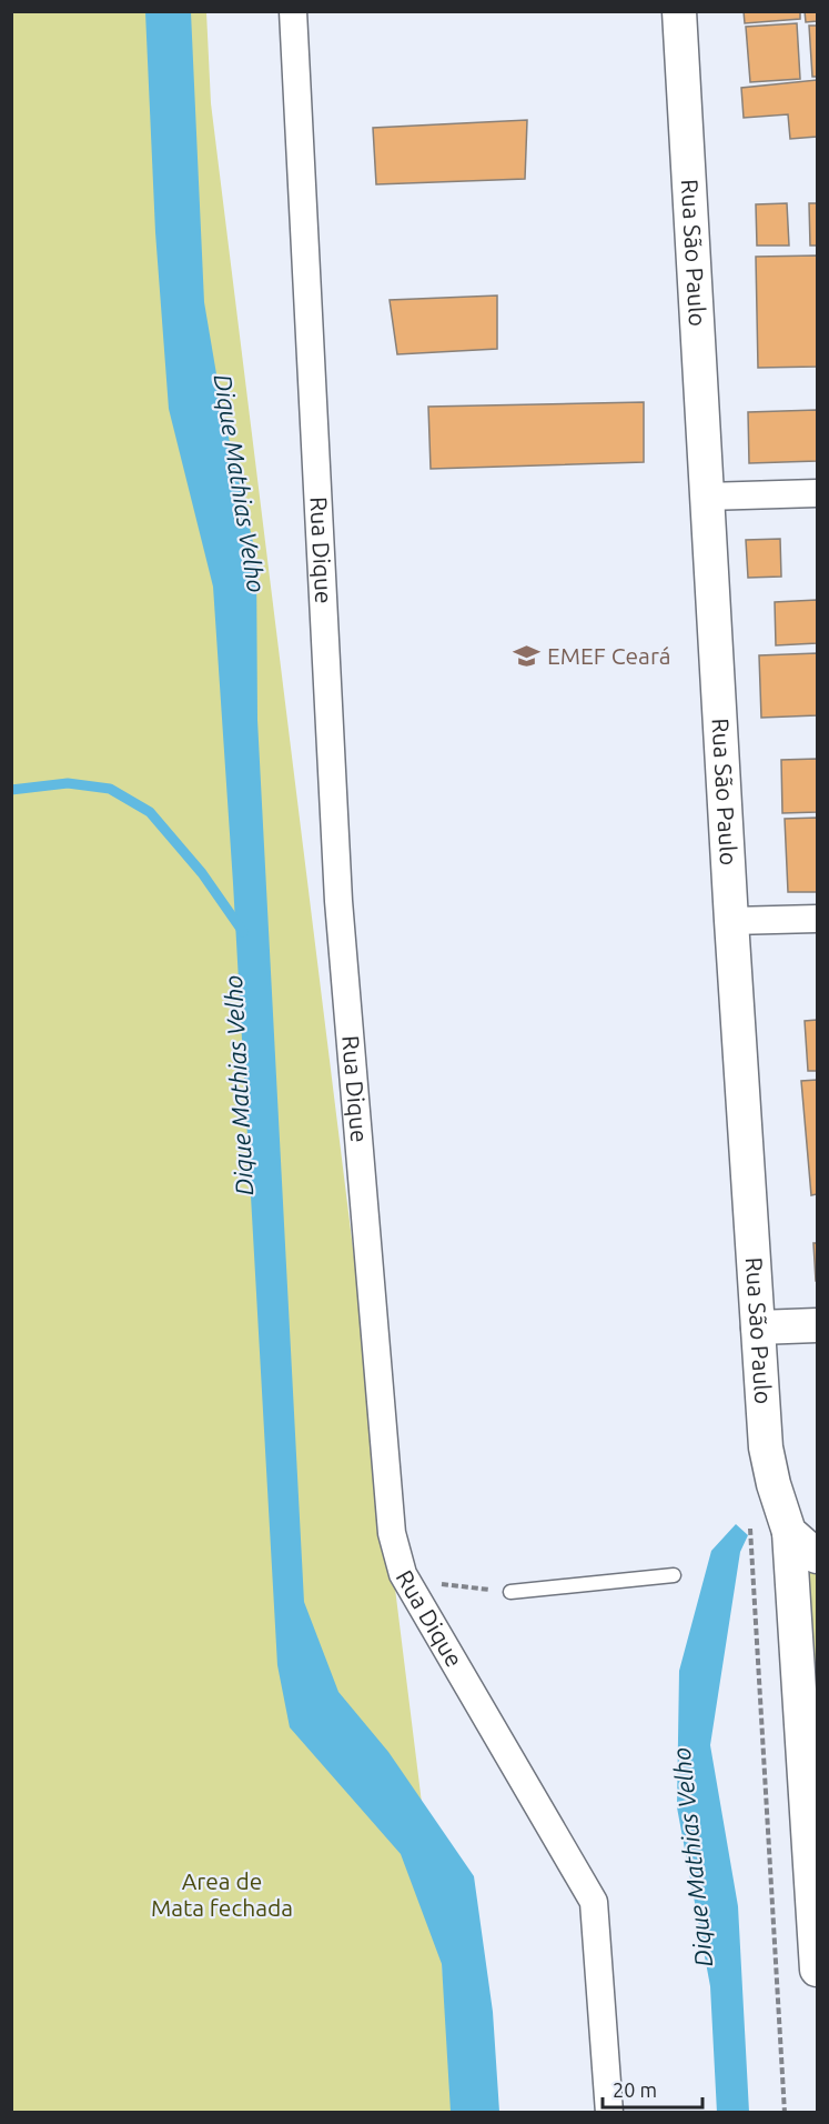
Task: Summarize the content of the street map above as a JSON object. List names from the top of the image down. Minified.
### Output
{"streets":{"street":["Rua São Paulo","Rua Dique"]},"water":["Dique Mathias Velho"],"parks":["Area de Mata fechada"],"places":{"school or university":["EMEF Ceará"]},"scale_bar":"20 m"}
